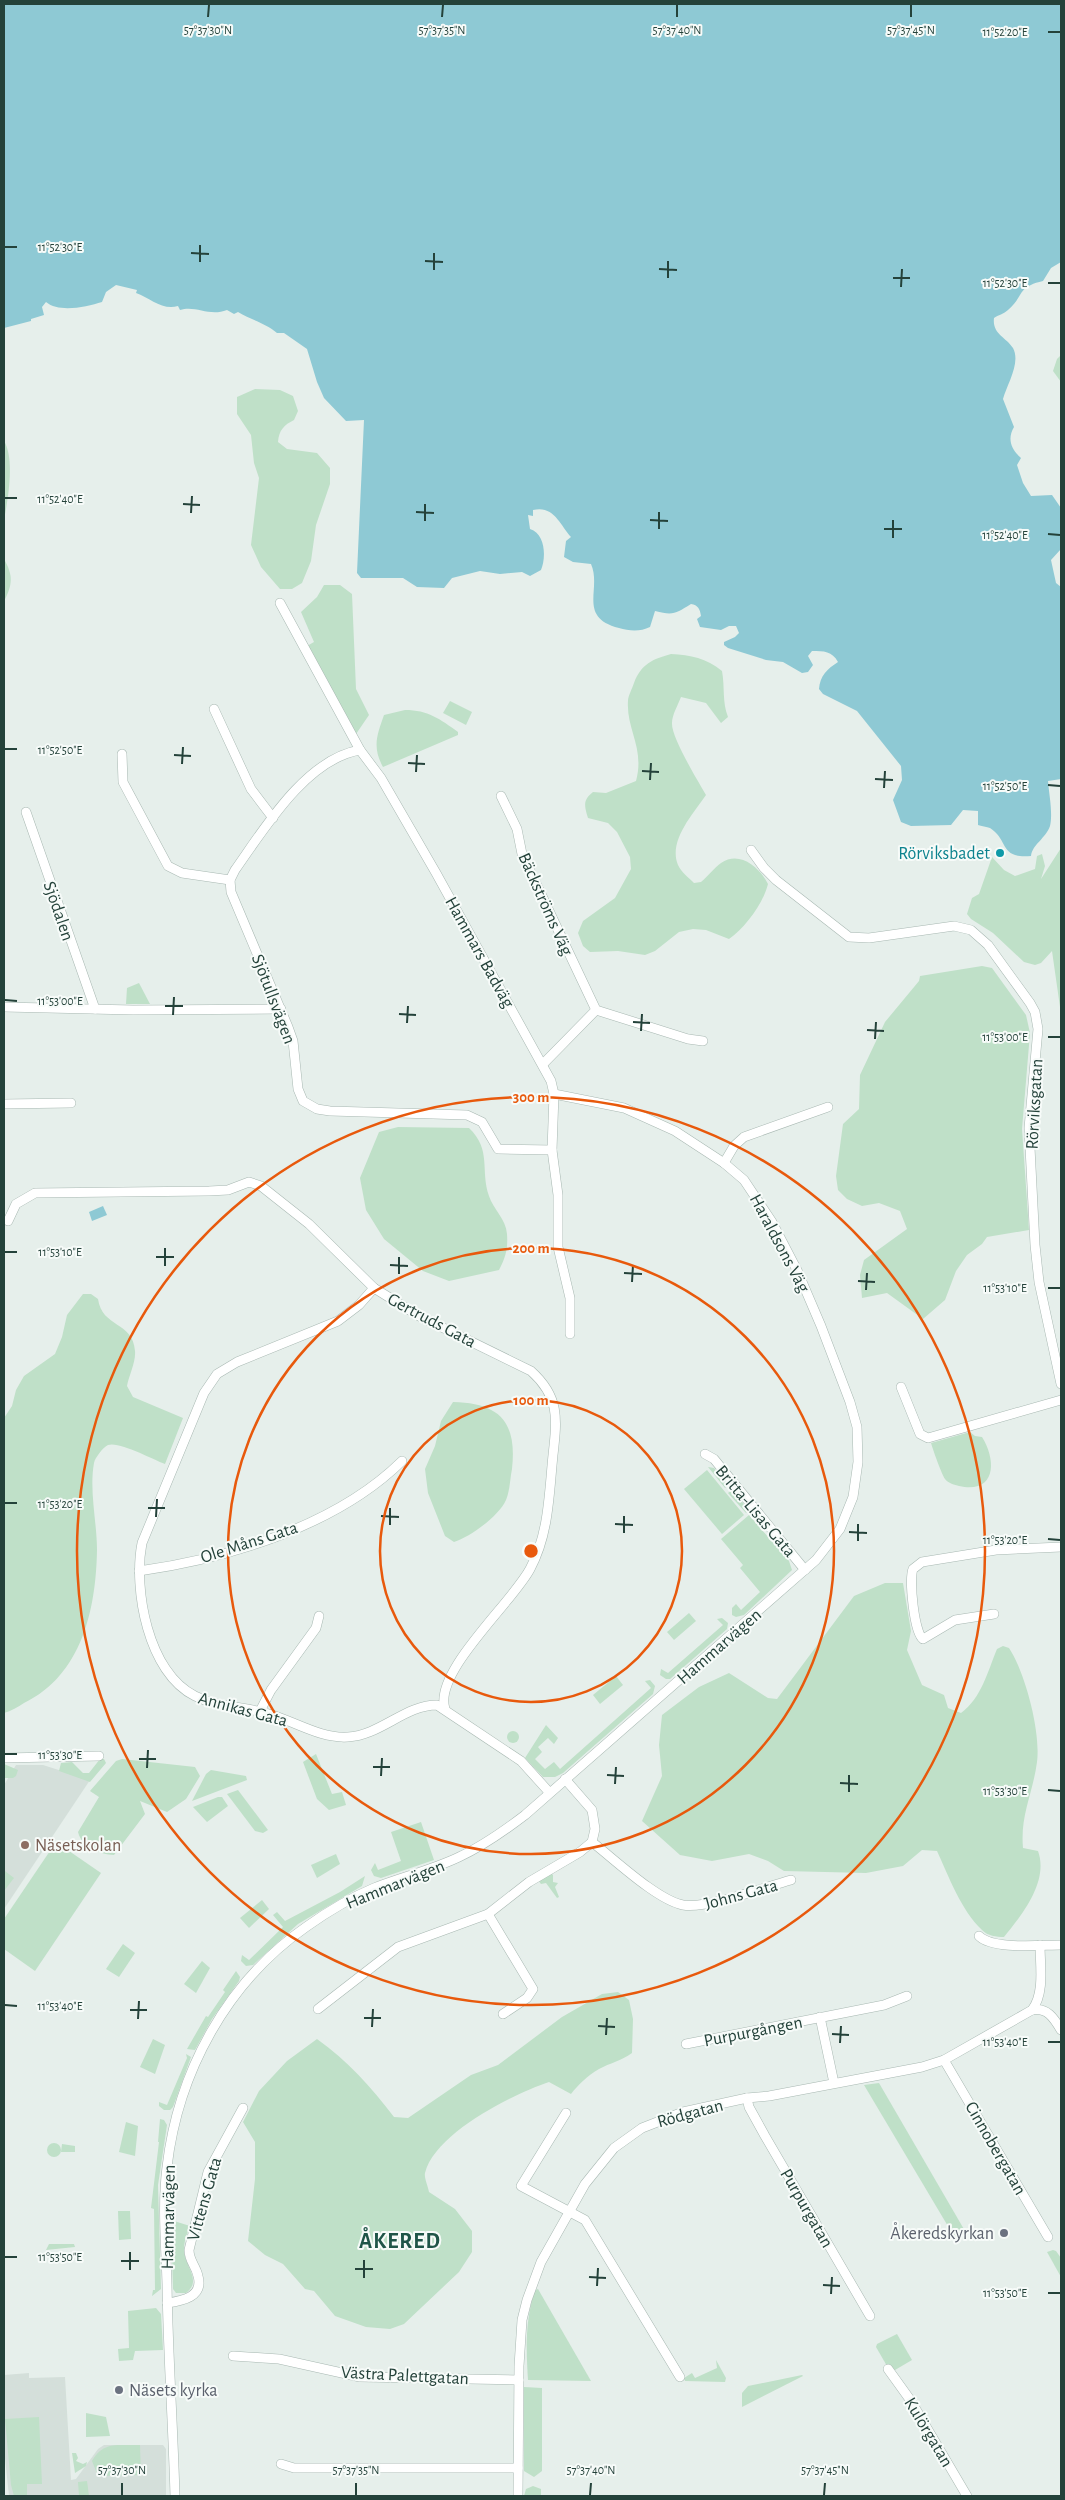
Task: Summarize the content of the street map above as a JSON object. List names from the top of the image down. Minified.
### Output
{"streets":{"street":["Bäckströms Väg","Sjödalen","Hammars Badväg","Sjötullsvägen","Rörviksgatan","Haraldsons Väg","Gertruds Gata","Britta-Lisas Gata","Ole Måns Gata","Hammarvägen","Annikas Gata","Johns Gata","Purpurgången","Rödgatan","Cinnobergatan","Vittens Gata","Purpurgatan","Västra Palettgatan","Kulörgatan"]},"crossings":[["Hammars Badväg","Sjötullsvägen"],["Hammars Badväg","Haraldsons Väg"],["Haraldsons Väg","Hammarvägen"],["Gertruds Gata","Annikas Gata"],["Britta-Lisas Gata","Hammarvägen"],["Ole Måns Gata","Annikas Gata"],["Hammarvägen","Vittens Gata"],["Purpurgången","Rödgatan"],["Rödgatan","Cinnobergatan"],["Rödgatan","Purpurgatan"],["Rödgatan","Västra Palettgatan"]],"districts":["ÅKERED"],"places":["Rörviksbadet","Näsetskolan","Åkeredskyrkan","Näsets kyrka"],"coordinates":["57°37'30\"N","57°37'35\"N","57°37'40\"N","57°37'45\"N","11°52'20\"E","11°52'30\"E","11°52'40\"E","11°52'50\"E","11°53'00\"E","11°53'10\"E","11°53'20\"E","11°53'30\"E","11°53'40\"E","11°53'50\"E"],"rings":["300 m","200 m","100 m"]}
